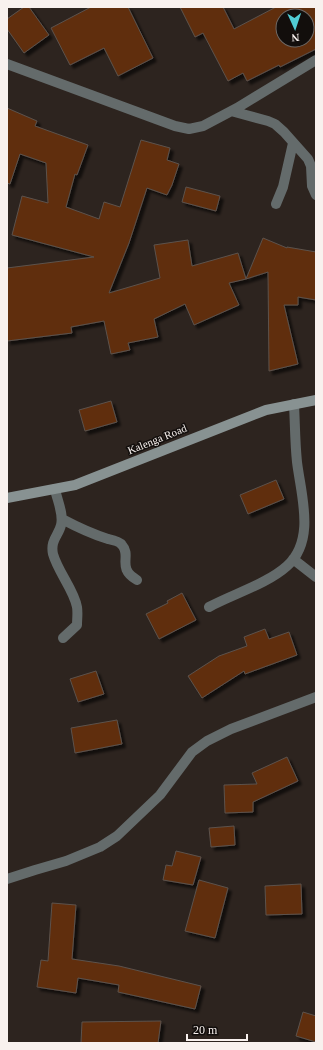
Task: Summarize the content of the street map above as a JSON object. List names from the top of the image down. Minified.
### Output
{"streets":{"main road":["Kalenga Road"]},"scale_bar":"20 m","north":"bottom"}
